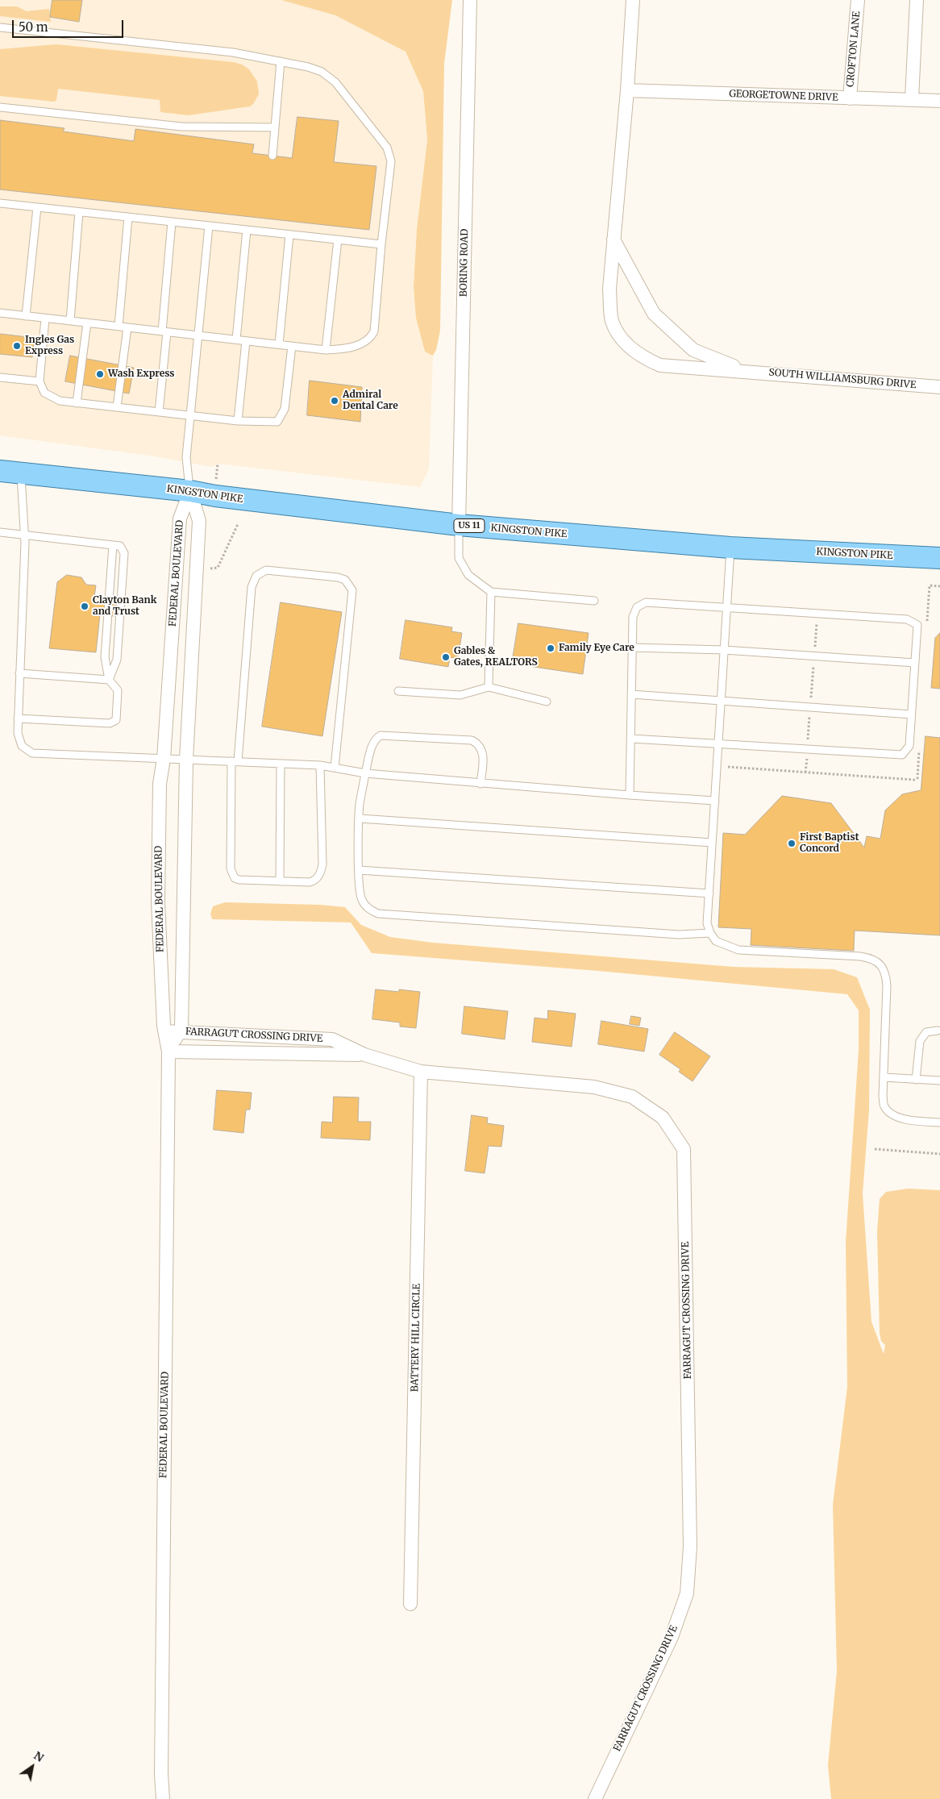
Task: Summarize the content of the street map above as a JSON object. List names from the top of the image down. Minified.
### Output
{"streets":{"main road":["KINGSTON PIKE","US 11"],"street":["CROFTON LANE","GEORGETOWNE DRIVE","BORING ROAD","SOUTH WILLIAMSBURG DRIVE","FEDERAL BOULEVARD","FARRAGUT CROSSING DRIVE","BATTERY HILL CIRCLE"]},"crossings":[["CROFTON LANE","GEORGETOWNE DRIVE"],["GEORGETOWNE DRIVE","SOUTH WILLIAMSBURG DRIVE"],["BORING ROAD","KINGSTON PIKE"],["KINGSTON PIKE","FEDERAL BOULEVARD"],["FEDERAL BOULEVARD","FARRAGUT CROSSING DRIVE"],["FARRAGUT CROSSING DRIVE","BATTERY HILL CIRCLE"]],"places":["Ingles Gas Express","Wash Express","Admiral Dental Care","Clayton Bank and Trust","Family Eye Care","Gables & Gates, REALTORS","First Baptist Concord"],"scale_bar":"50 m","north":"top right"}
